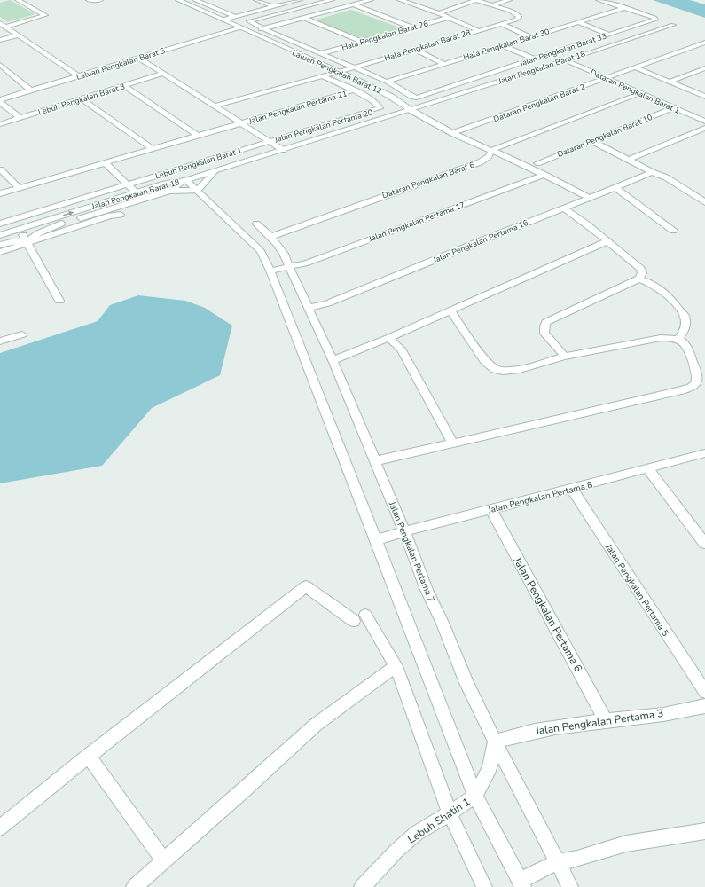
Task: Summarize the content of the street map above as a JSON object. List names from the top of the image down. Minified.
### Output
{"streets":{"street":["Hala Pengkalan Barat 26","Hala Pengkalan Barat 30","Hala Pengkalan Barat 28","Jalan Pengkalan Barat 33","Laluan Pengkalan Barat 5","Jalan Pengkalan Barat 18","Laluan Pengkalan Barat 12","Dataran Pengkalan Barat 1","Lebuh Pengkalan Barat 3","Dataran Pengkalan Barat 2","Jalan Pengkalan Pertama 21","Jalan Pengkalan Pertama 20","Dataran Pengkalan Barat 10","Lebuh Pengkalan Barat 1","Dataran Pengkalan Barat 6","Jalan Pengkalan Pertama 17","Jalan Pengkalan Pertama 16","Jalan Pengkalan Pertama 8","Jalan Pengkalan Pertama 7","Jalan Pengkalan Pertama 5","Jalan Pengkalan Pertama 6","Jalan Pengkalan Pertama 3","Lebuh Shatin 1"]},"crossings":[["Hala Pengkalan Barat 30","Jalan Pengkalan Barat 33"],["Hala Pengkalan Barat 28","Laluan Pengkalan Barat 12"],["Laluan Pengkalan Barat 5","Laluan Pengkalan Barat 12"],["Jalan Pengkalan Barat 18","Laluan Pengkalan Barat 12"],["Jalan Pengkalan Barat 18","Dataran Pengkalan Barat 1"],["Laluan Pengkalan Barat 12","Dataran Pengkalan Barat 2"],["Laluan Pengkalan Barat 12","Dataran Pengkalan Barat 6"],["Laluan Pengkalan Barat 12","Jalan Pengkalan Pertama 17"],["Laluan Pengkalan Barat 12","Jalan Pengkalan Pertama 16"],["Dataran Pengkalan Barat 1","Dataran Pengkalan Barat 2"],["Dataran Pengkalan Barat 1","Dataran Pengkalan Barat 10"],["Dataran Pengkalan Barat 1","Dataran Pengkalan Barat 6"],["Jalan Pengkalan Pertama 21","Jalan Pengkalan Pertama 20"],["Jalan Pengkalan Pertama 20","Lebuh Pengkalan Barat 1"],["Dataran Pengkalan Barat 6","Jalan Pengkalan Pertama 7"],["Jalan Pengkalan Pertama 17","Jalan Pengkalan Pertama 7"],["Jalan Pengkalan Pertama 16","Jalan Pengkalan Pertama 7"],["Jalan Pengkalan Pertama 8","Jalan Pengkalan Pertama 7"],["Jalan Pengkalan Pertama 8","Jalan Pengkalan Pertama 5"],["Jalan Pengkalan Pertama 8","Jalan Pengkalan Pertama 6"],["Jalan Pengkalan Pertama 7","Jalan Pengkalan Pertama 3"],["Jalan Pengkalan Pertama 7","Lebuh Shatin 1"],["Jalan Pengkalan Pertama 6","Jalan Pengkalan Pertama 3"],["Jalan Pengkalan Pertama 3","Lebuh Shatin 1"]]}
